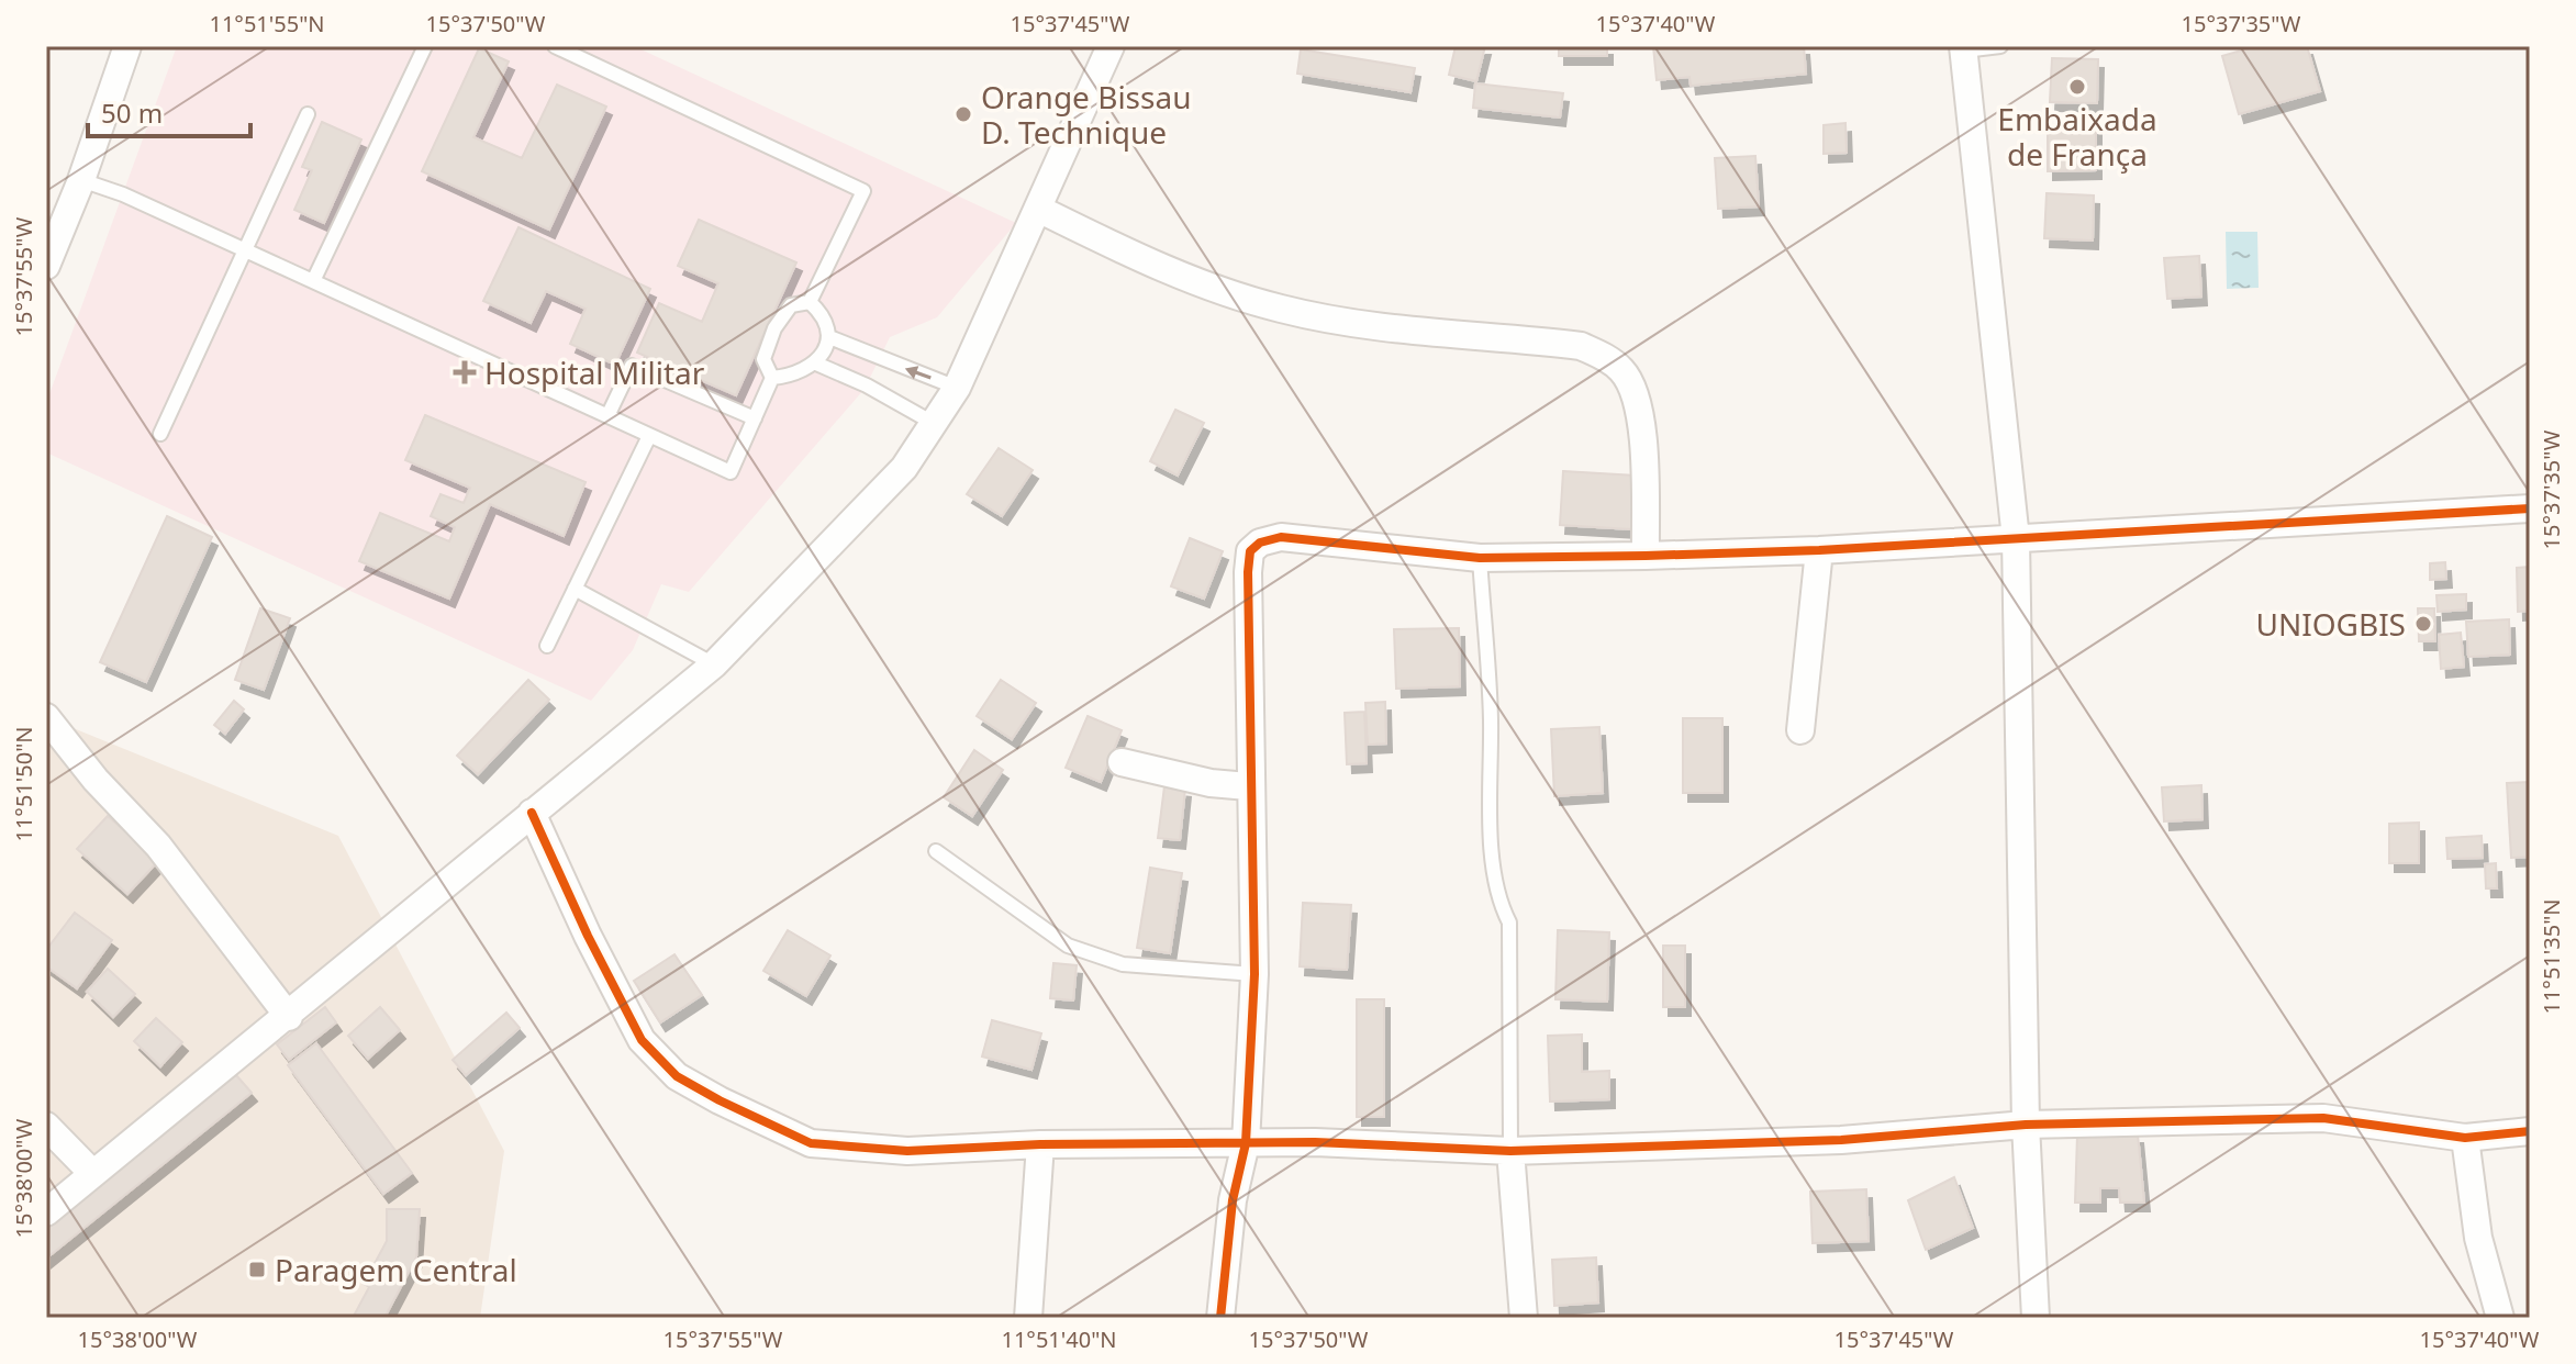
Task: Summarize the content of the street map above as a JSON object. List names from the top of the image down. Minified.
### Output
{"places":{"other":["Embaixada de França","Orange Bissau D. Technique","UNIOGBIS"],"health":["Hospital Militar"],"transit":["Paragem Central"]},"scale_bar":"50 m","coordinates":["11°51'55\"N","15°37'50\"W","15°37'45\"W","15°37'40\"W","15°37'35\"W","15°37'55\"W","11°51'50\"N","11°51'35\"N","15°38'00\"W","11°51'40\"N"]}
